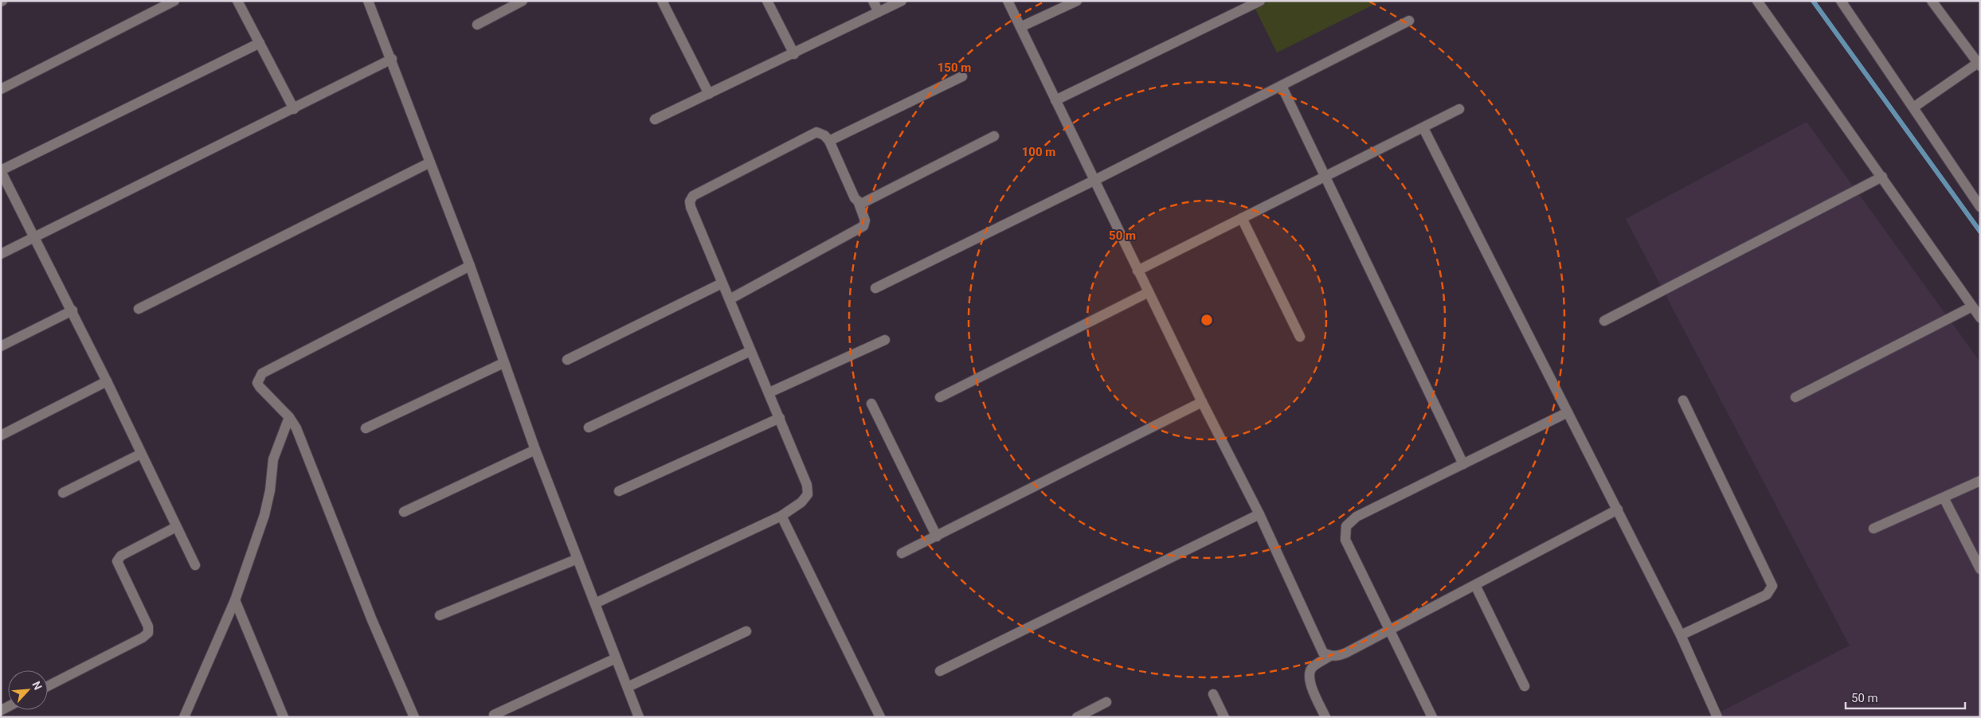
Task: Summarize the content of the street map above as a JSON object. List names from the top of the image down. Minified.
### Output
{"scale_bar":"50 m","north":"top right","rings":["150 m","100 m","50 m"]}
